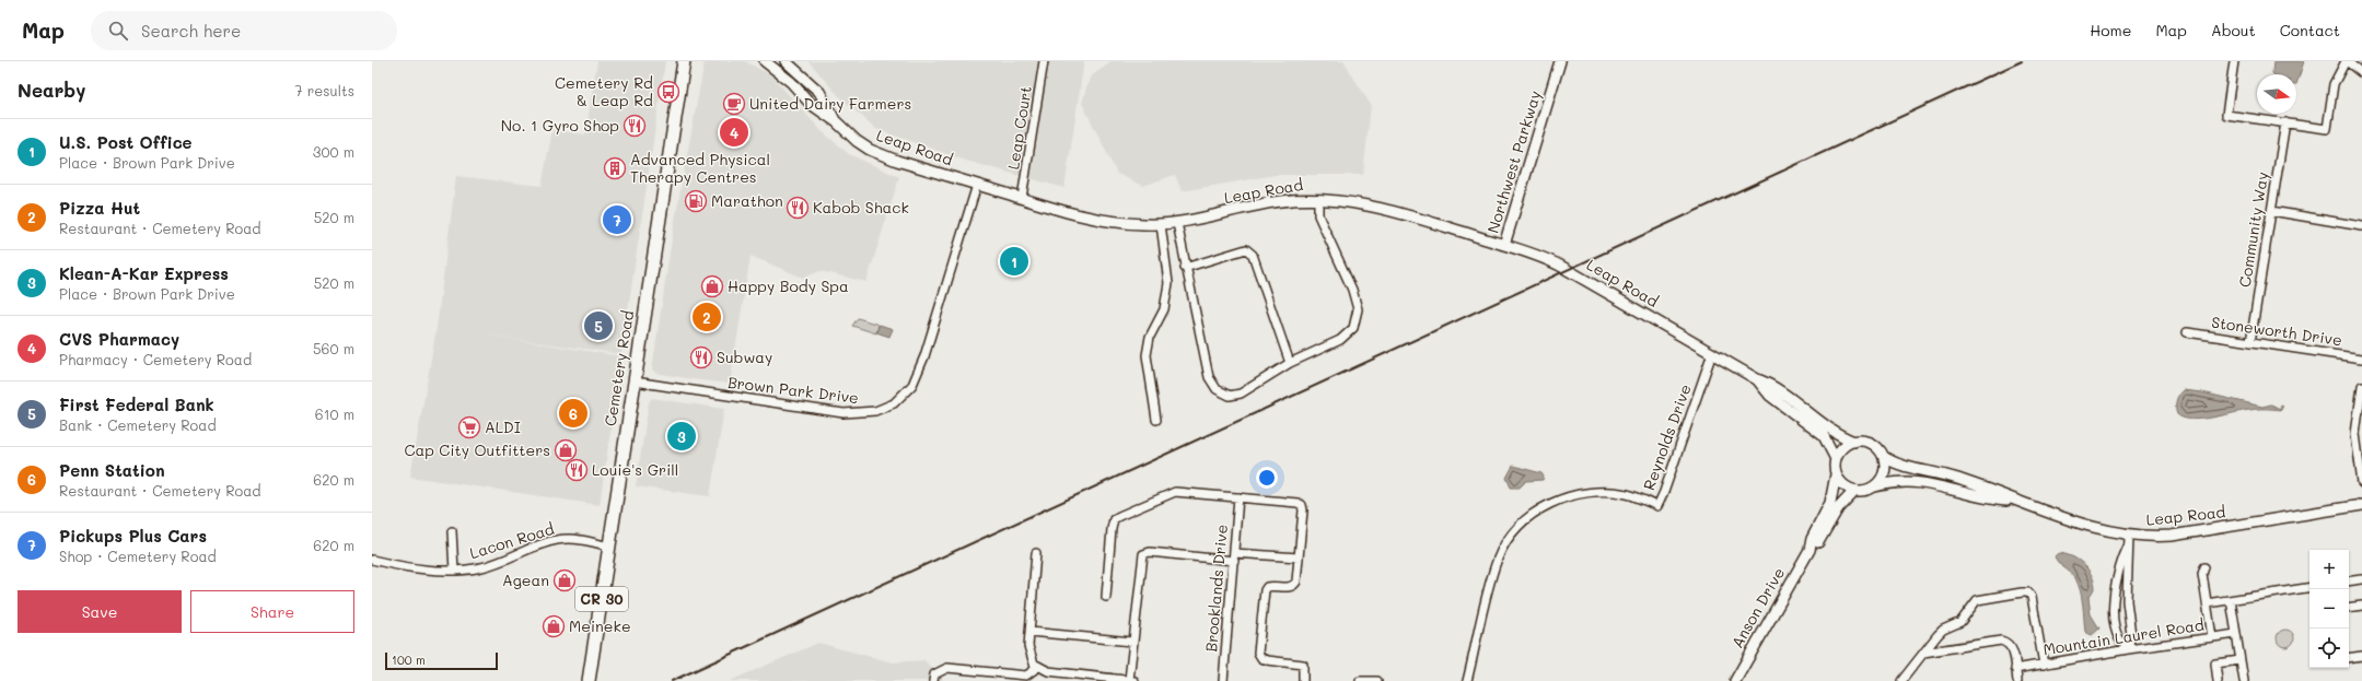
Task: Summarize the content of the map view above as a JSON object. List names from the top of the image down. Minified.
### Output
{"streets":{"main road":["Cemetery Road","CR 30"],"street":["Leap Court","Leap Road","Northwest Parkway","Community Way","Stoneworth Drive","Brown Park Drive","Reynolds Drive","Lacon Road","Brooklands Drive","Anson Drive","Mountain Laurel Road"]},"crossings":[["Leap Court","Leap Road"],["Leap Road","Northwest Parkway"],["Leap Road","Brown Park Drive"],["Leap Road","Reynolds Drive"],["Leap Road","Anson Drive"],["Community Way","Stoneworth Drive"],["Cemetery Road","Brown Park Drive"],["Cemetery Road","Lacon Road"]],"places":{"bus stop":["Cemetery Rd & Leap Rd"],"cafe":["United Dairy Farmers"],"restaurant":["No. 1 Gyro Shop","Kabob Shack","Subway","Louie's Grill"],"building":["Advanced Physical Therapy Centres"],"fuel station":["Marathon"],"shop":["Happy Body Spa","Cap City Outfitters","Agean","Meineke"],"supermarket":["ALDI"]},"scale_bar":"100 m","north":"right","page":{"header":"Map","search":"Search here","nav":["Home","Map","About","Contact"],"heading":["Nearby","7 results"],"pins":["4","7","1","2","5","6","3"],"list":[{"mark":"1","name":"U.S. Post Office","note":"Place · Brown Park Drive","value":"300 m"},{"mark":"2","name":"Pizza Hut","note":"Restaurant · Cemetery Road","value":"520 m"},{"mark":"3","name":"Klean-A-Kar Express","note":"Place · Brown Park Drive","value":"520 m"},{"mark":"4","name":"CVS Pharmacy","note":"Pharmacy · Cemetery Road","value":"560 m"},{"mark":"5","name":"First Federal Bank","note":"Bank · Cemetery Road","value":"610 m"},{"mark":"6","name":"Penn Station","note":"Restaurant · Cemetery Road","value":"620 m"},{"mark":"7","name":"Pickups Plus Cars","note":"Shop · Cemetery Road","value":"620 m"}],"map_buttons":["+","−"],"buttons":["Save","Share"],"scale":"100 m"}}
